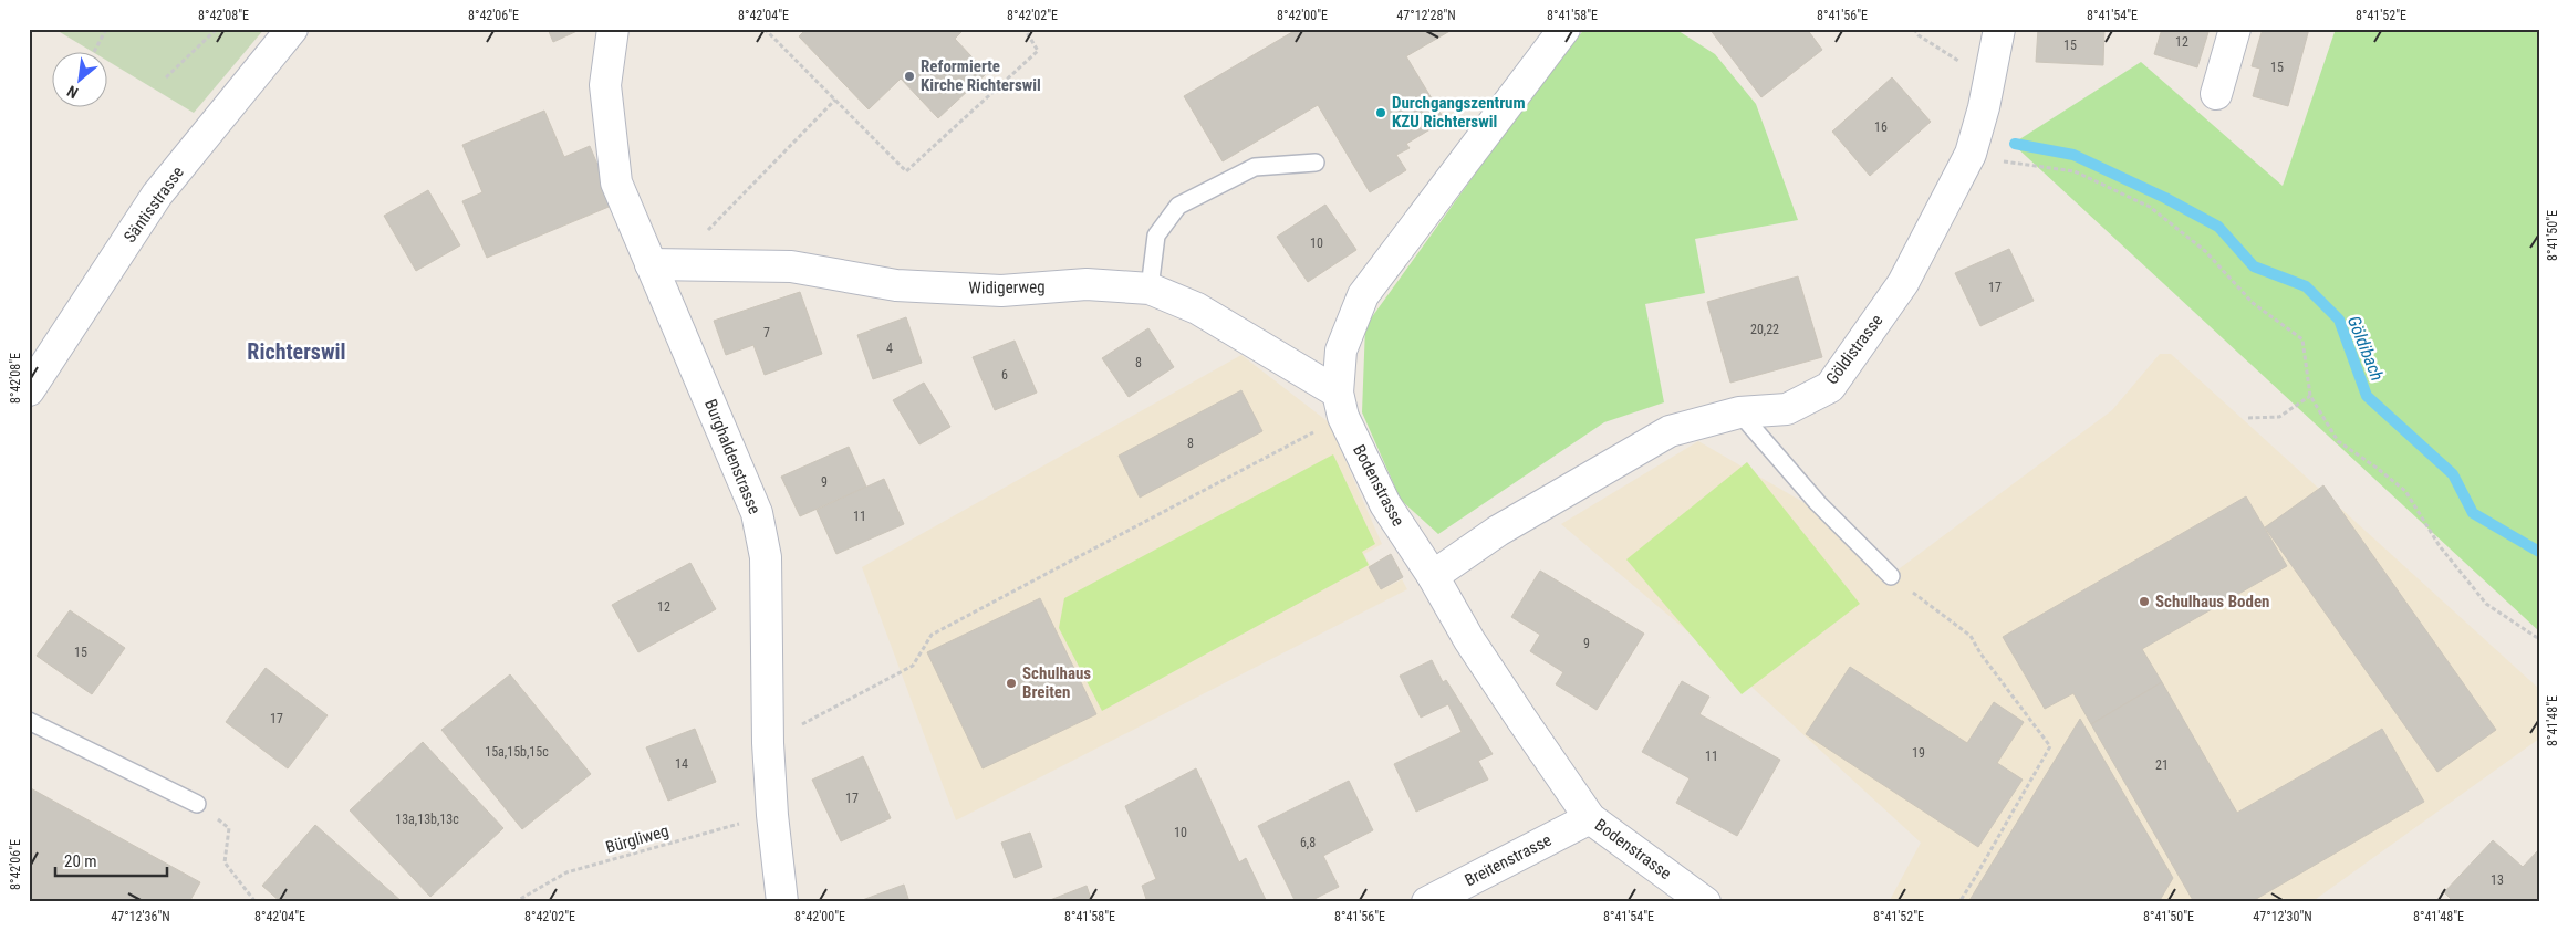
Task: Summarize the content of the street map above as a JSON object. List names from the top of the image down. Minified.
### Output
{"streets":{"street":["Säntisstrasse","Widigerweg","Göldistrasse","Burghaldenstrasse","Bodenstrasse","Breitenstrasse"],"path":["Bürgliweg"]},"crossings":[["Widigerweg","Burghaldenstrasse"],["Widigerweg","Bodenstrasse"],["Göldistrasse","Bodenstrasse"],["Burghaldenstrasse","Bürgliweg"],["Bodenstrasse","Breitenstrasse"]],"districts":["Richterswil"],"water":["Göldibach"],"places":["Reformierte Kirche Richterswil","Durchgangszentrum KZU Richterswil","Schulhaus Boden","Schulhaus Breiten"],"house_numbers":["12","15","15","16","10","17","20,22","7","4","8","6","8","9","11","12","9","15","17","15a,15b,15c","19","11","14","21","17","13a,13b,13c","10","6,8","13"],"scale_bar":"20 m","north":"bottom left","coordinates":["8°42'08\"E","8°42'06\"E","8°42'04\"E","8°42'02\"E","8°42'00\"E","47°12'28\"N","8°41'58\"E","8°41'56\"E","8°41'54\"E","8°41'52\"E","8°41'50\"E","8°41'48\"E","47°12'36\"N","47°12'30\"N"]}
